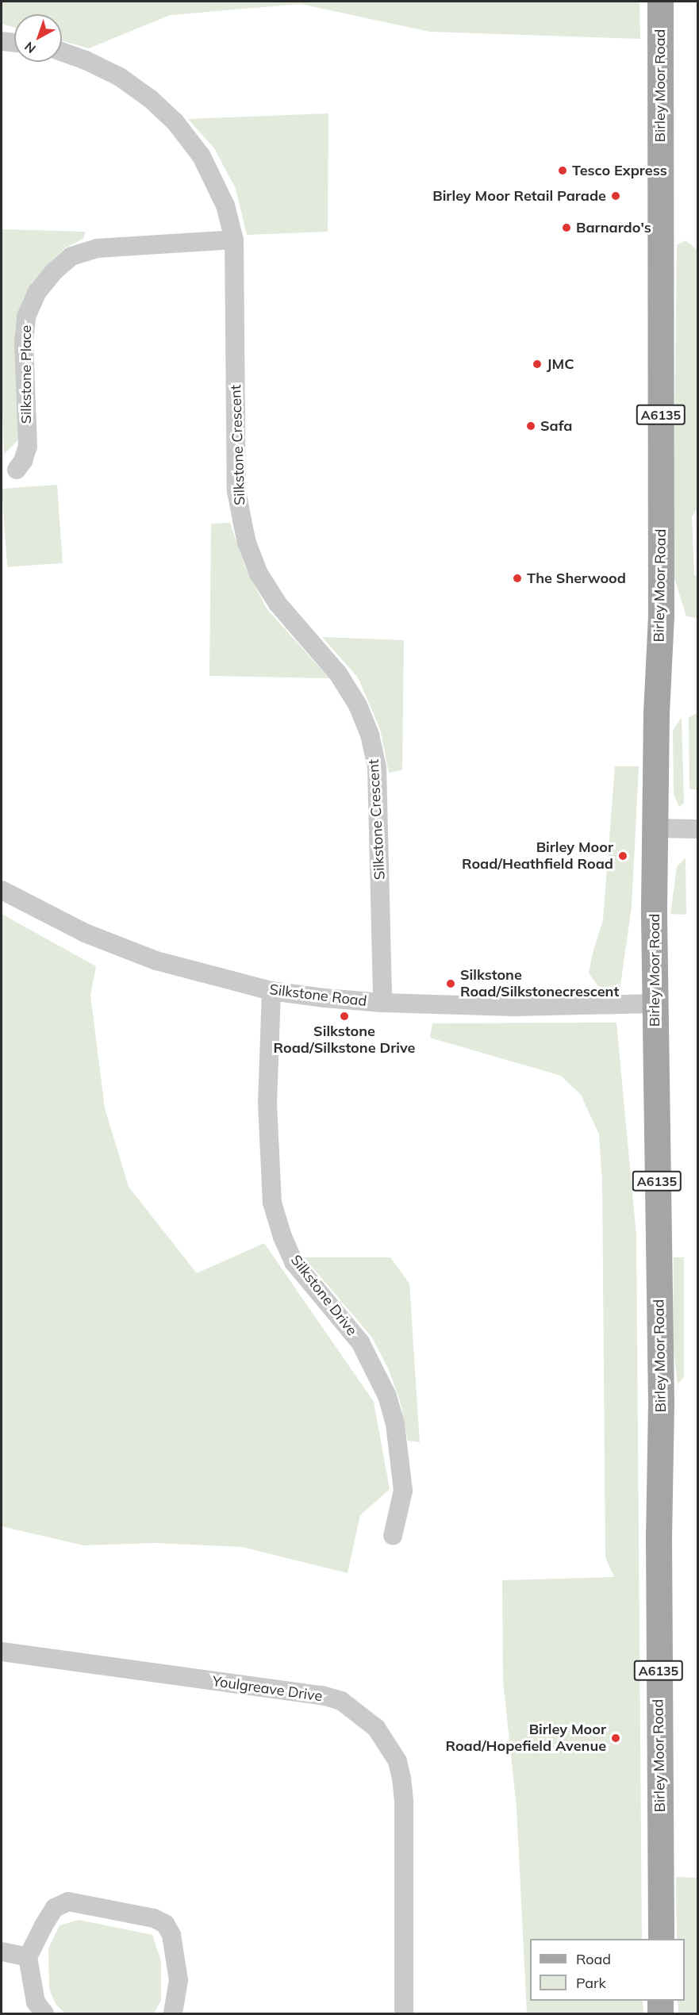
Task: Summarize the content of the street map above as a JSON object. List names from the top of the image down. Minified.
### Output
{"streets":{"main road":["Birley Moor Road","A6135"],"street":["Silkstone Place","Silkstone Crescent","Silkstone Road","Silkstone Drive","Youlgreave Drive"]},"crossings":[["Birley Moor Road","Silkstone Road"],["Silkstone Place","Silkstone Crescent"],["Silkstone Crescent","Silkstone Road"],["Silkstone Road","Silkstone Drive"]],"places":["Tesco Express","Birley Moor Retail Parade","Barnardo's","JMC","Safa","The Sherwood","Birley Moor Road/Heathfield Road","Silkstone Road/Silkstonecrescent","Silkstone Road/Silkstone Drive","Birley Moor Road/Hopefield Avenue"],"legend":["Road","Park"],"north":"bottom left"}
